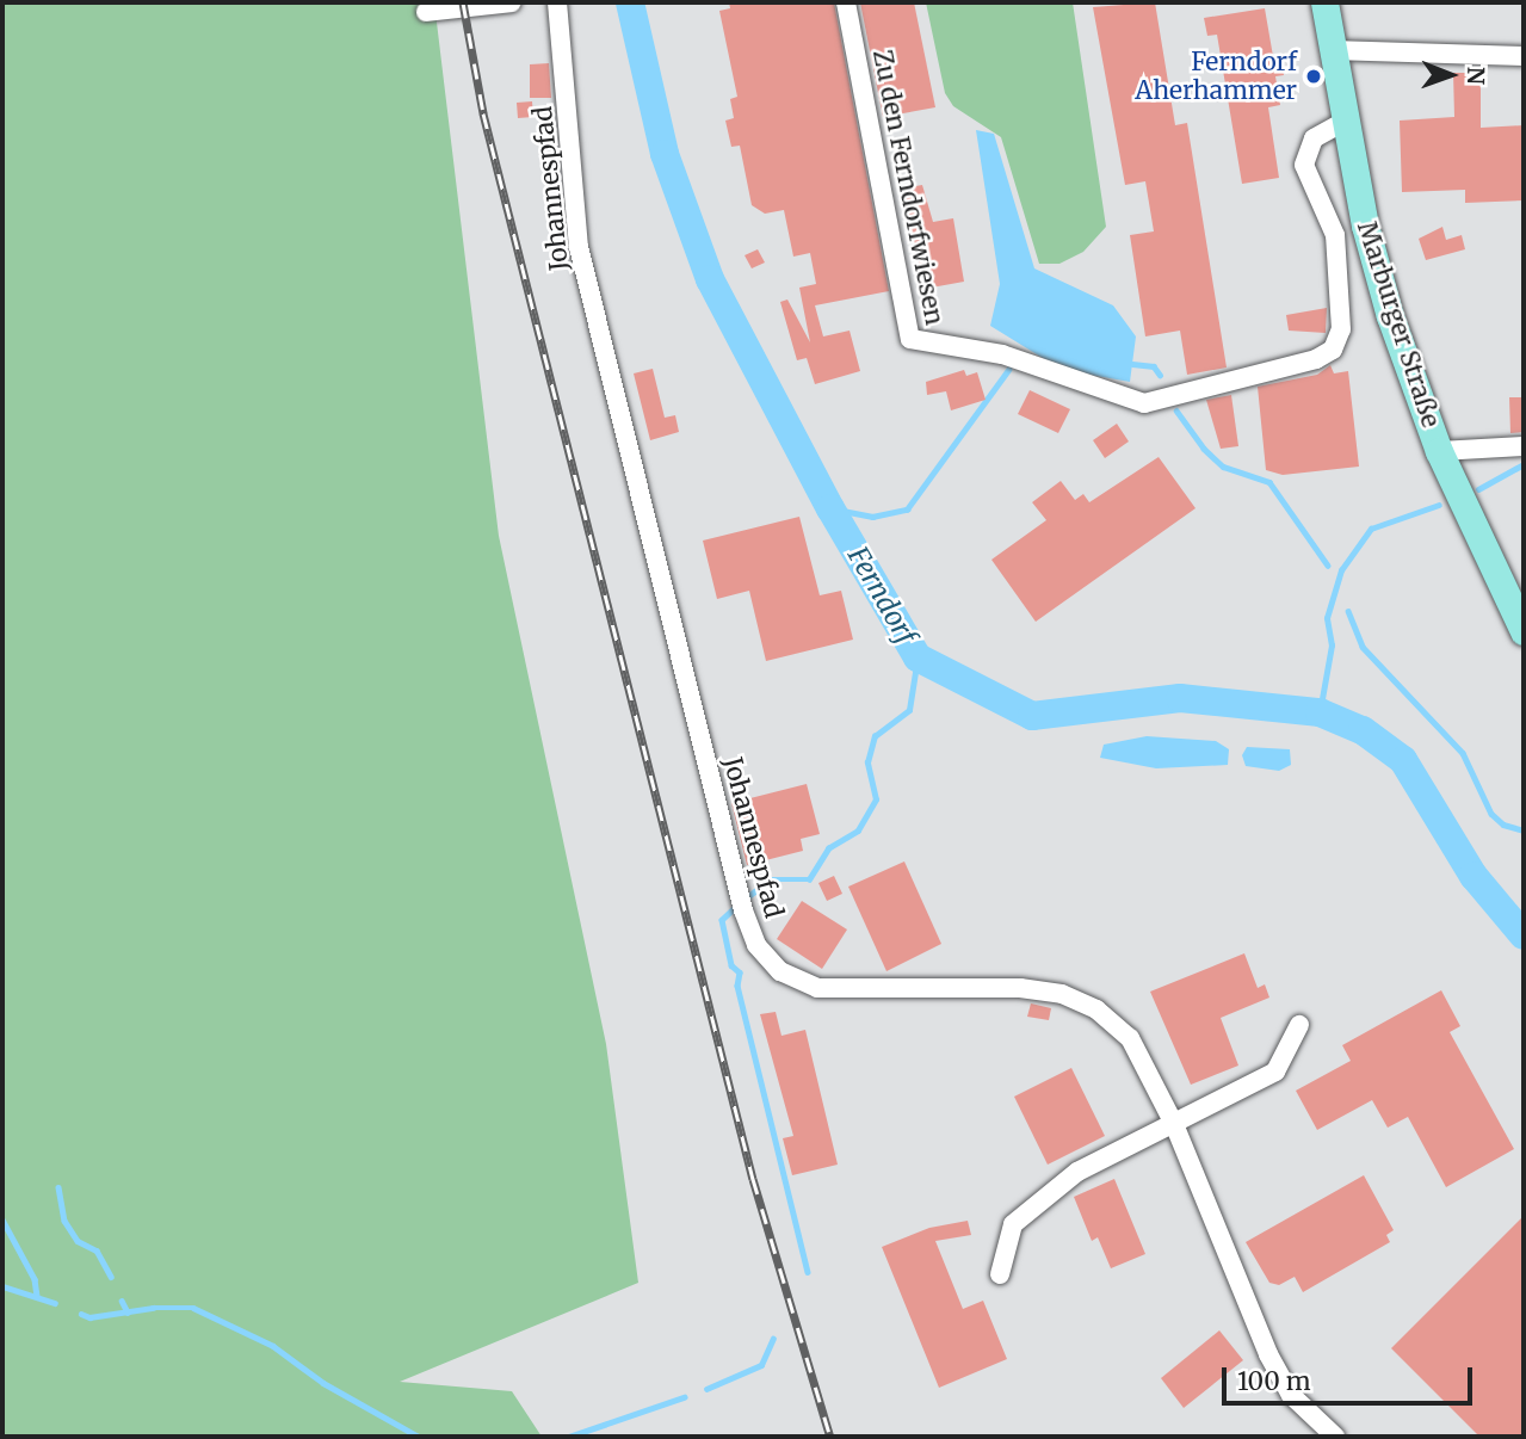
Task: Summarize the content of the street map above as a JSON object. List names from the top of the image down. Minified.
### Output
{"streets":{"main road":["Marburger Straße"],"street":["Zu den Ferndorfwiesen","Johannespfad"]},"crossings":[["Zu den Ferndorfwiesen","Marburger Straße"]],"water":["Ferndorf"],"places":["Ferndorf Aherhammer"],"scale_bar":"100 m","north":"right"}
